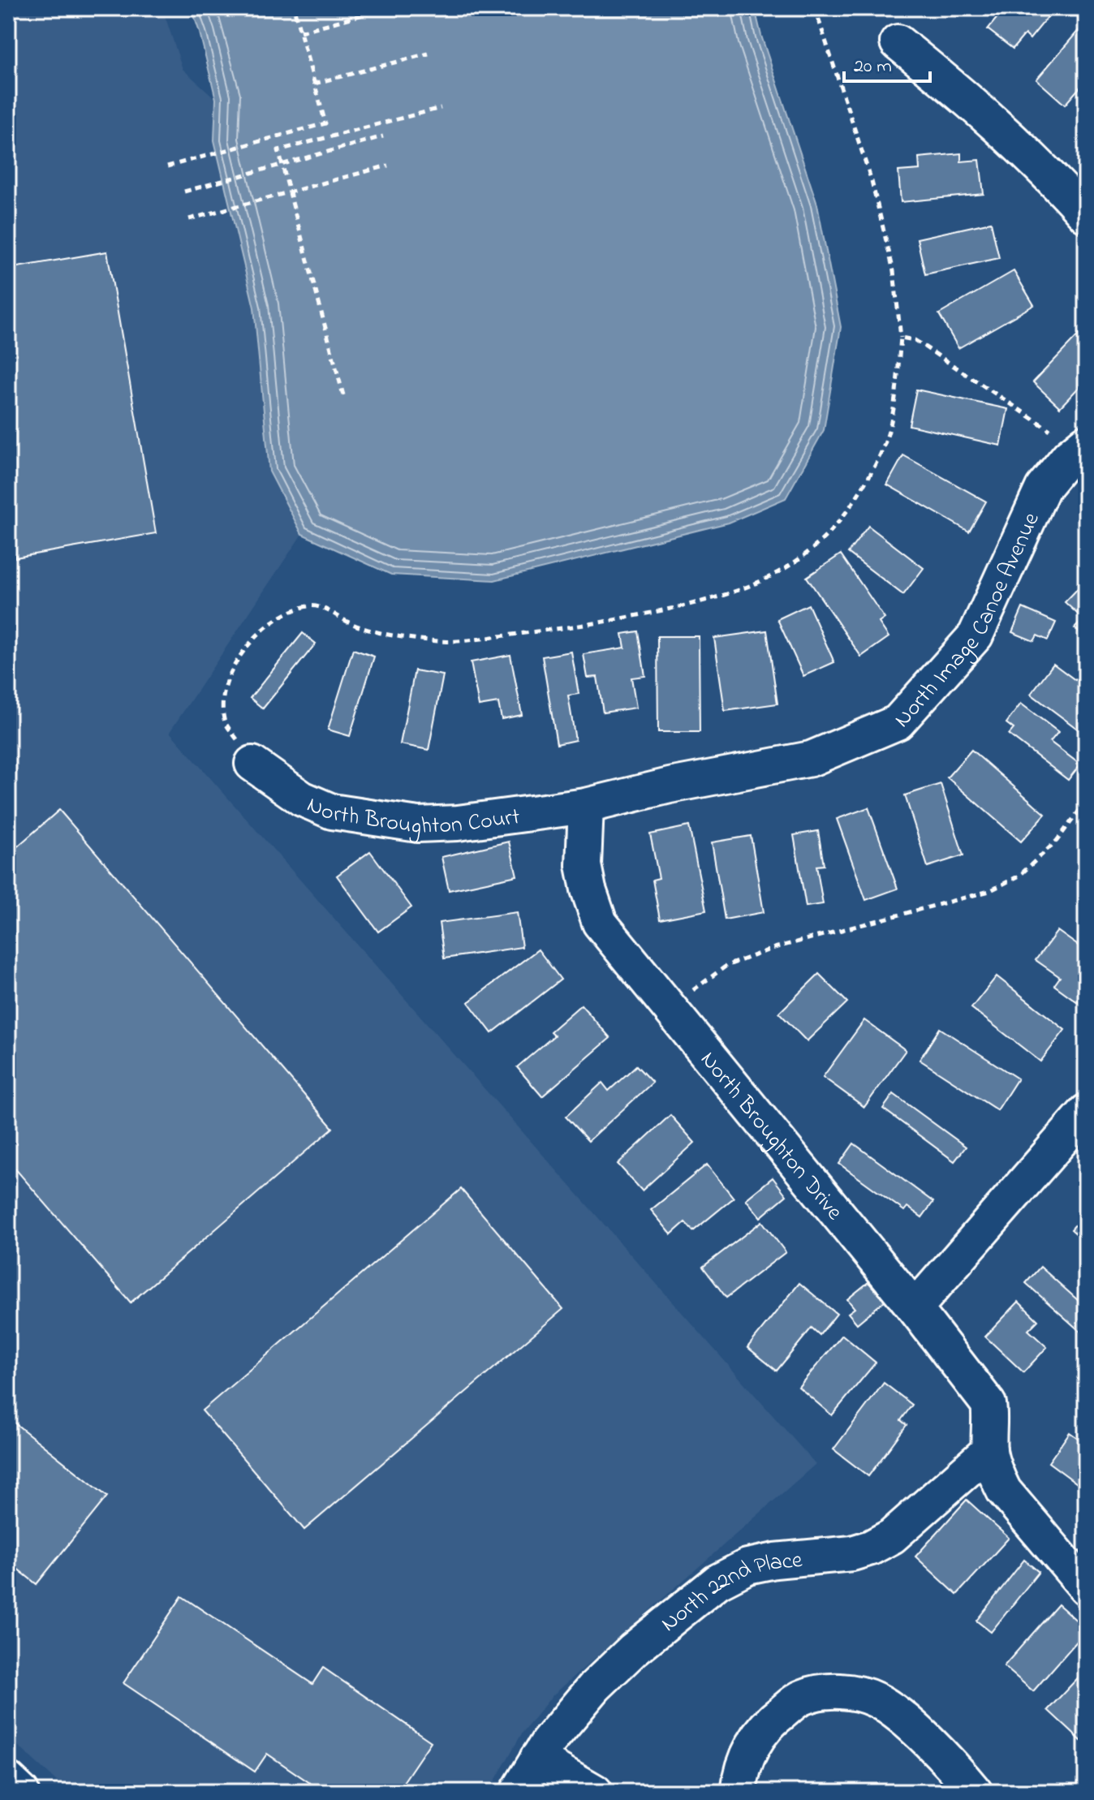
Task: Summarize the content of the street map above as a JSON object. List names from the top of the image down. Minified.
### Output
{"streets":{"street":["North Image Canoe Avenue","North Broughton Court","North Broughton Drive","North 22nd Place"]},"crossings":[["North Image Canoe Avenue","North Broughton Court"],["North Image Canoe Avenue","North Broughton Drive"],["North Broughton Court","North Broughton Drive"],["North Broughton Drive","North 22nd Place"]],"scale_bar":"20 m"}
